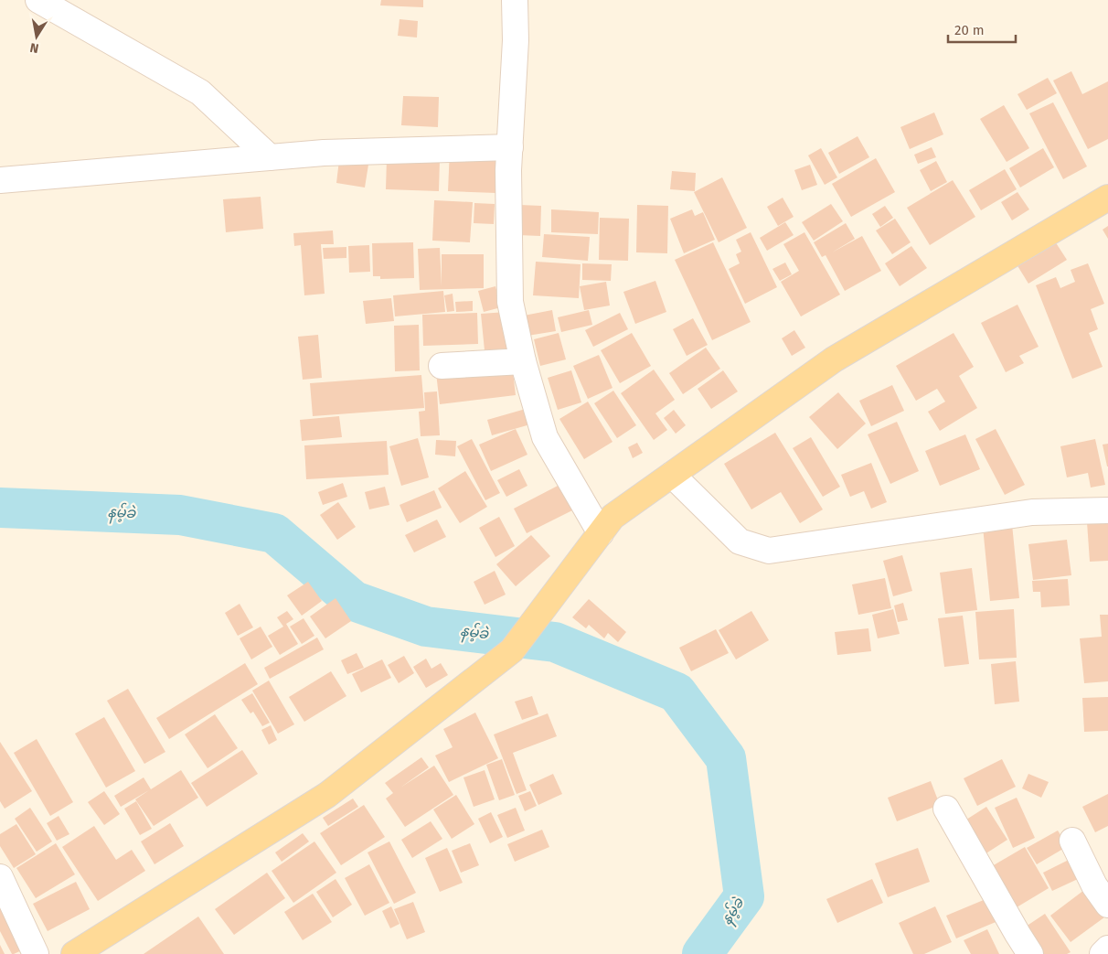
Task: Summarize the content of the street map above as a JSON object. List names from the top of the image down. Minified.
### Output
{"water":["နမ့်ခဲ"],"scale_bar":"20 m","north":"bottom"}
